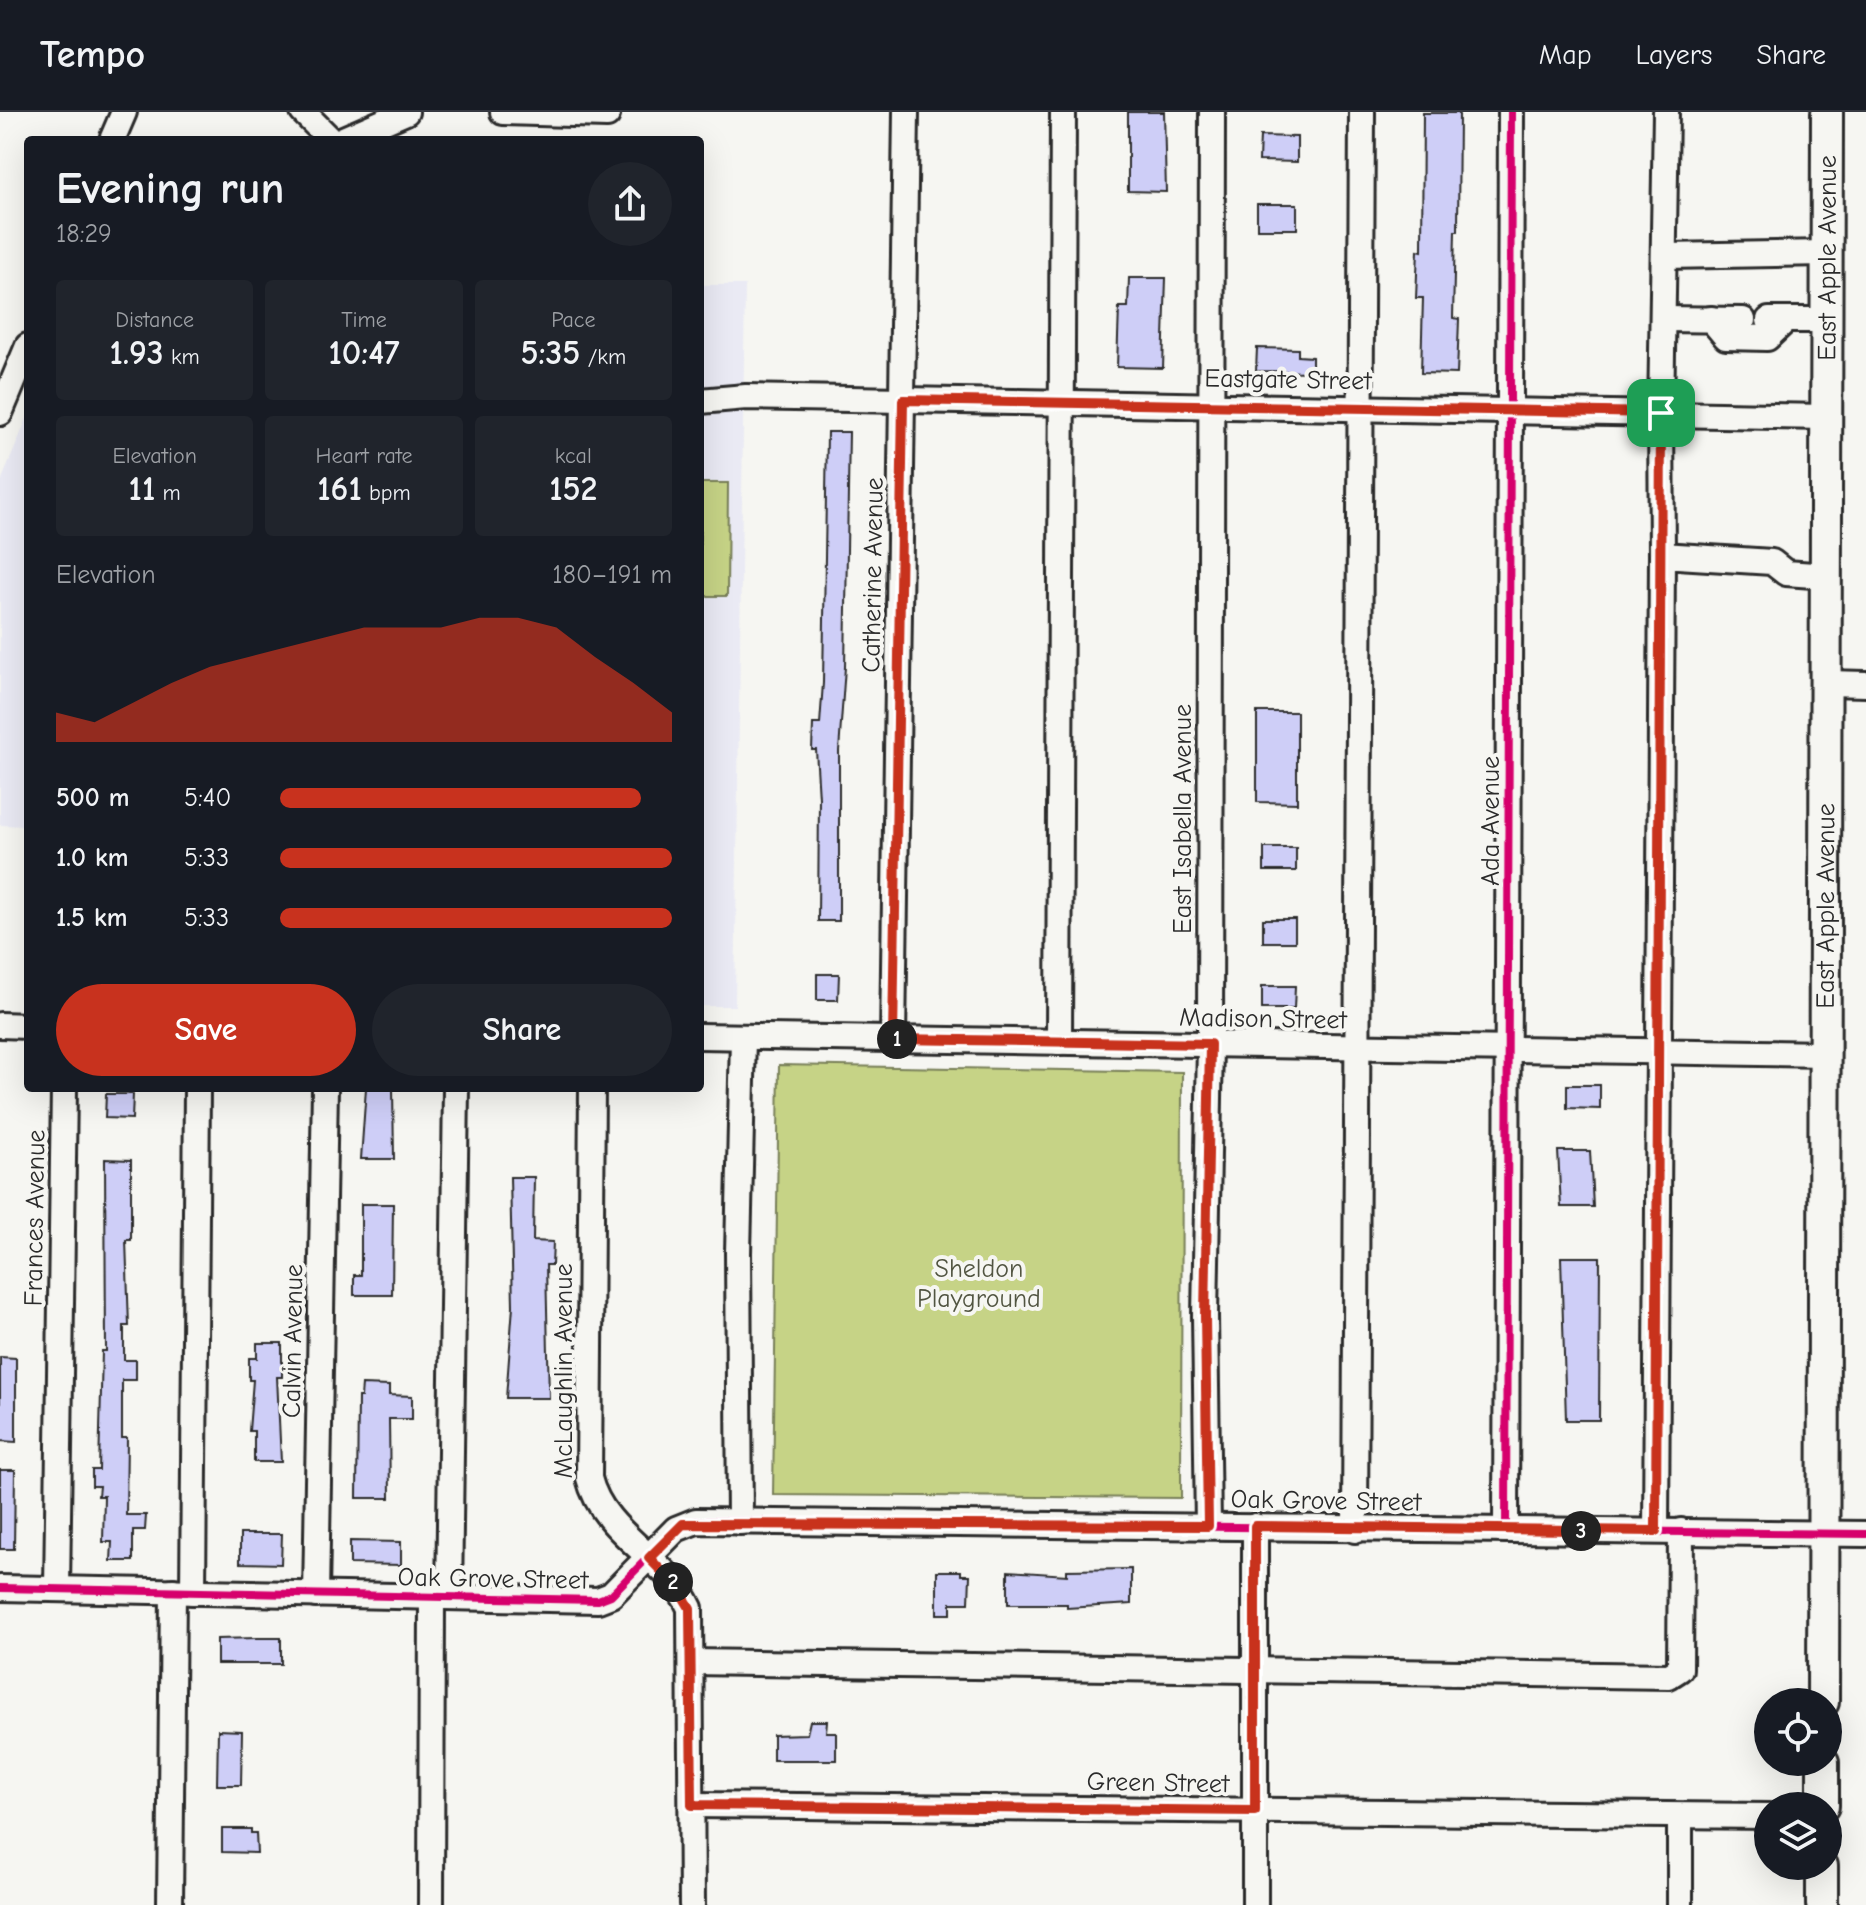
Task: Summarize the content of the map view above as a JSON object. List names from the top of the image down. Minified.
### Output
{"streets":{"main road":["East Apple Avenue"],"street":["Eastgate Street","Catherine Avenue","East Isabella Avenue","Ada Avenue","Madison Street","Frances Avenue","Calvin Avenue","McLaughlin Avenue","Oak Grove Street","Green Street"]},"crossings":[["East Apple Avenue","Eastgate Street"],["East Apple Avenue","Madison Street"],["East Apple Avenue","Oak Grove Street"],["Eastgate Street","Catherine Avenue"],["Eastgate Street","East Isabella Avenue"],["Eastgate Street","Ada Avenue"],["Catherine Avenue","Madison Street"],["East Isabella Avenue","Madison Street"],["East Isabella Avenue","Oak Grove Street"],["Ada Avenue","Madison Street"],["Ada Avenue","Oak Grove Street"],["Frances Avenue","Oak Grove Street"],["Calvin Avenue","Oak Grove Street"],["McLaughlin Avenue","Oak Grove Street"],["McLaughlin Avenue","Green Street"]],"parks":["Sheldon Playground"],"page":{"header":"Tempo","nav":["Map","Layers","Share"],"heading":["Evening run","18:29"],"stats":[["Distance","1.93 km"],["Time","10:47"],["Pace","5:35 /km"],["Elevation","11 m"],["Heart rate","161 bpm"],["kcal","152"]],"chart":["Elevation","180–191 m"],"list":[{"name":"500 m","note":"5:40"},{"name":"1.0 km","note":"5:33"},{"name":"1.5 km","note":"5:33"}],"buttons":["Save","Share"],"pins":["1","3","2"]}}
